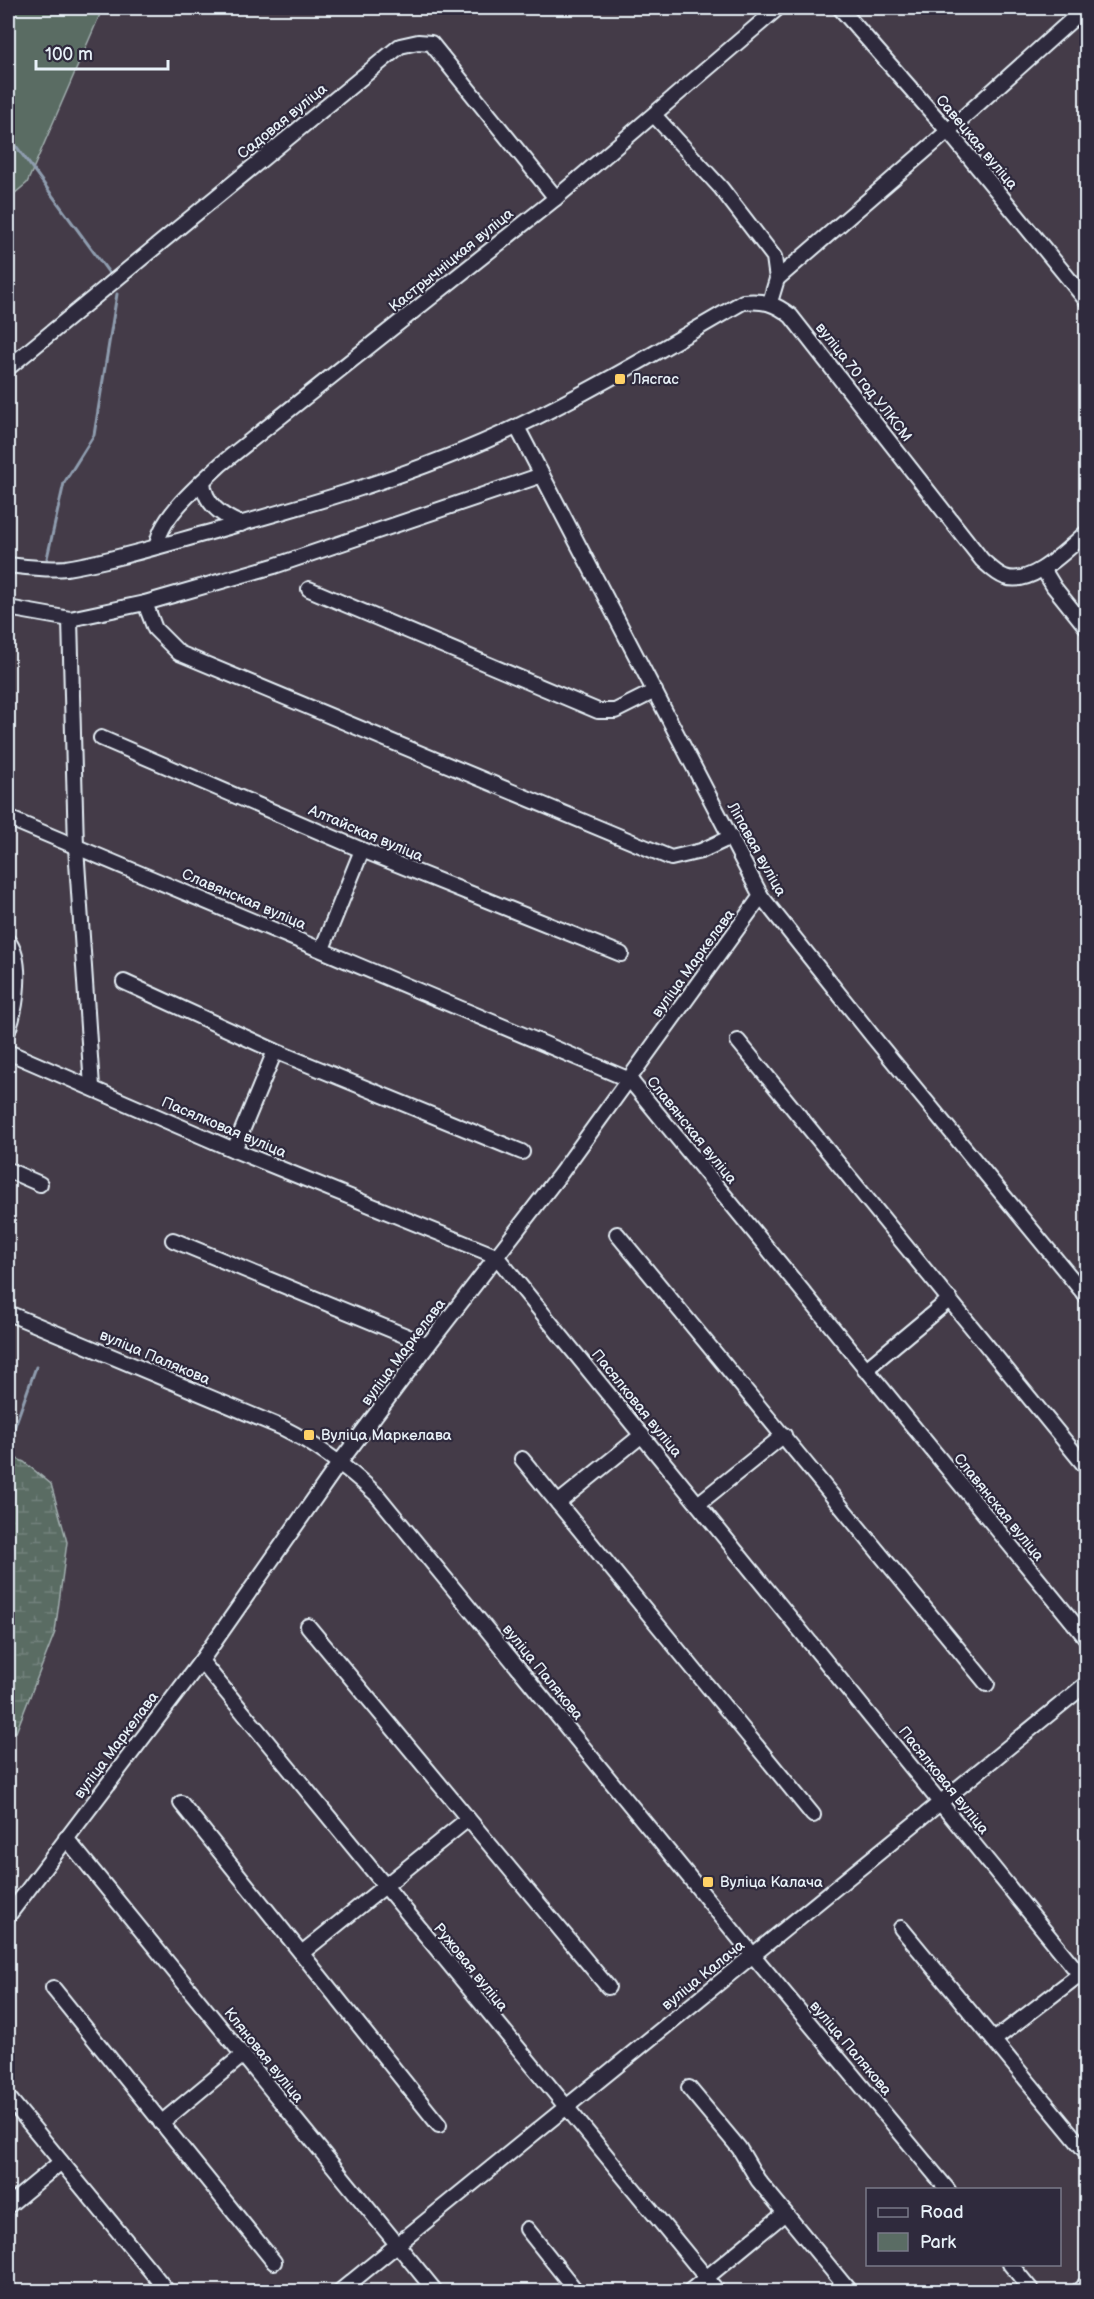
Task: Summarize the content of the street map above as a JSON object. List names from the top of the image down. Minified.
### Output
{"streets":{"street":["Садовая вуліца","Савецкая вуліца","Кастрычніцкая вуліца","вуліца 70 год УЛКСМ","Алтайская вуліца","Ліпавая вуліца","Славянская вуліца","вуліца Маркелава","Пасялковая вуліца","вуліца Палякова","Ружовая вуліца","вуліца Калача","Кляновая вуліца"]},"crossings":[["Садовая вуліца","Кастрычніцкая вуліца"],["Ліпавая вуліца","вуліца Маркелава"],["Славянская вуліца","вуліца Маркелава"],["вуліца Маркелава","Пасялковая вуліца"],["вуліца Маркелава","вуліца Палякова"],["вуліца Маркелава","Ружовая вуліца"],["вуліца Маркелава","Кляновая вуліца"],["Пасялковая вуліца","вуліца Калача"],["вуліца Палякова","вуліца Калача"],["Ружовая вуліца","вуліца Калача"],["вуліца Калача","Кляновая вуліца"]],"places":{"transit":["Лясгас","Вуліца Маркелава","Вуліца Калача"]},"legend":["Road","Park"],"scale_bar":"100 m"}
